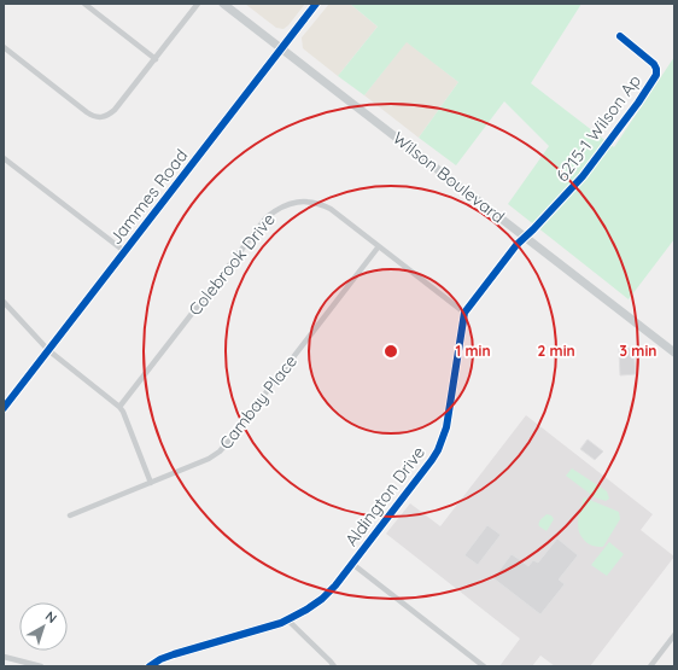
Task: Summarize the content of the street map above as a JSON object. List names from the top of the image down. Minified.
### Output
{"streets":{"main road":["Wilson Boulevard","Jammes Road"],"street":["6215-1 Wilson Ap","Colebrook Drive","Cambay Place","Aldington Drive"]},"crossings":[["6215-1 Wilson Ap","Wilson Boulevard"],["6215-1 Wilson Ap","Aldington Drive"],["Wilson Boulevard","Jammes Road"],["Wilson Boulevard","Aldington Drive"],["Colebrook Drive","Cambay Place"],["Colebrook Drive","Aldington Drive"]],"north":"top right","rings":["1 min","2 min","3 min"]}
